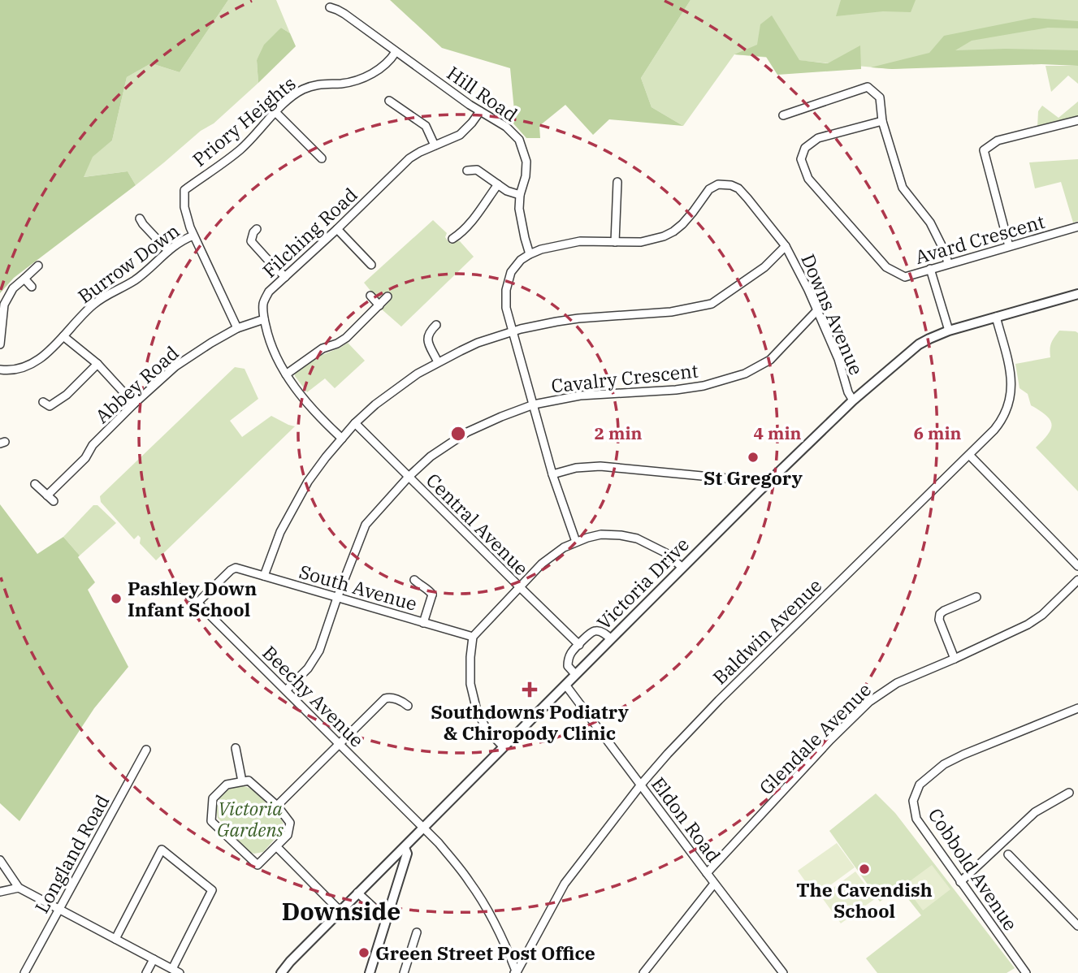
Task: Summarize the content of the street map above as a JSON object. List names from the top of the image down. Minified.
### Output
{"streets":{"street":["Hill Road","Priory Heights","Filching Road","Avard Crescent","Burrow Down","Downs Avenue","Cavalry Crescent","Abbey Road","Central Avenue","Victoria Drive","South Avenue","Baldwin Avenue","Beechy Avenue","Glendale Avenue","Eldon Road","Longland Road","Cobbold Avenue"]},"crossings":[["Hill Road","Priory Heights"],["Hill Road","Filching Road"],["Priory Heights","Burrow Down"],["Priory Heights","Abbey Road"],["Filching Road","Abbey Road"],["Downs Avenue","Cavalry Crescent"],["Downs Avenue","Victoria Drive"],["Cavalry Crescent","Central Avenue"],["Cavalry Crescent","South Avenue"],["Cavalry Crescent","Beechy Avenue"],["Victoria Drive","Baldwin Avenue"],["Victoria Drive","Beechy Avenue"],["Victoria Drive","Eldon Road"],["South Avenue","Beechy Avenue"],["Baldwin Avenue","Beechy Avenue"],["Baldwin Avenue","Eldon Road"],["Glendale Avenue","Eldon Road"]],"districts":["Downside"],"parks":["Victoria Gardens"],"places":{"other":["St Gregory","Pashley Down Infant School","The Cavendish School","Green Street Post Office"],"health":["Southdowns Podiatry & Chiropody Clinic"]},"rings":["2 min","4 min","6 min"]}
